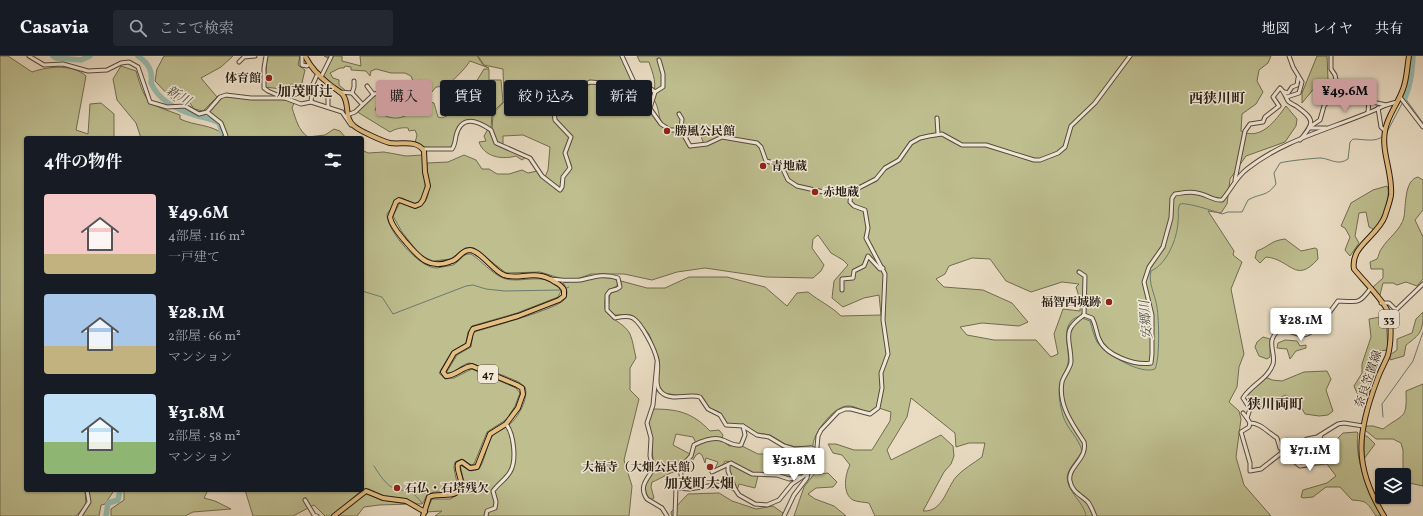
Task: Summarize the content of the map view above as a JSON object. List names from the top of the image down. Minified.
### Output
{"streets":{"main road":["33","47","奈良笠置線"]},"districts":["加茂町辻","西狭川町","狭川両町","加茂町大畑"],"water":["新川","安郷川"],"places":["体育館","勝風公民館","青地蔵","赤地蔵","福智西城跡","大福寺（大畑公民館）","石仏・石塔残欠"],"page":{"header":"Casavia","search":"ここで検索","nav":["地図","レイヤ","共有"],"price":["¥49.6M","¥28.1M","¥71.1M","¥31.8M"],"chip":["購入","賃貸","絞り込み","新着"],"heading":"4件の物件","list":[{"name":"¥49.6M","note":"4部屋 · 116 m² · 一戸建て"},{"name":"¥28.1M","note":"2部屋 · 66 m² · マンション"},{"name":"¥31.8M","note":"2部屋 · 58 m² · マンション"}]}}
